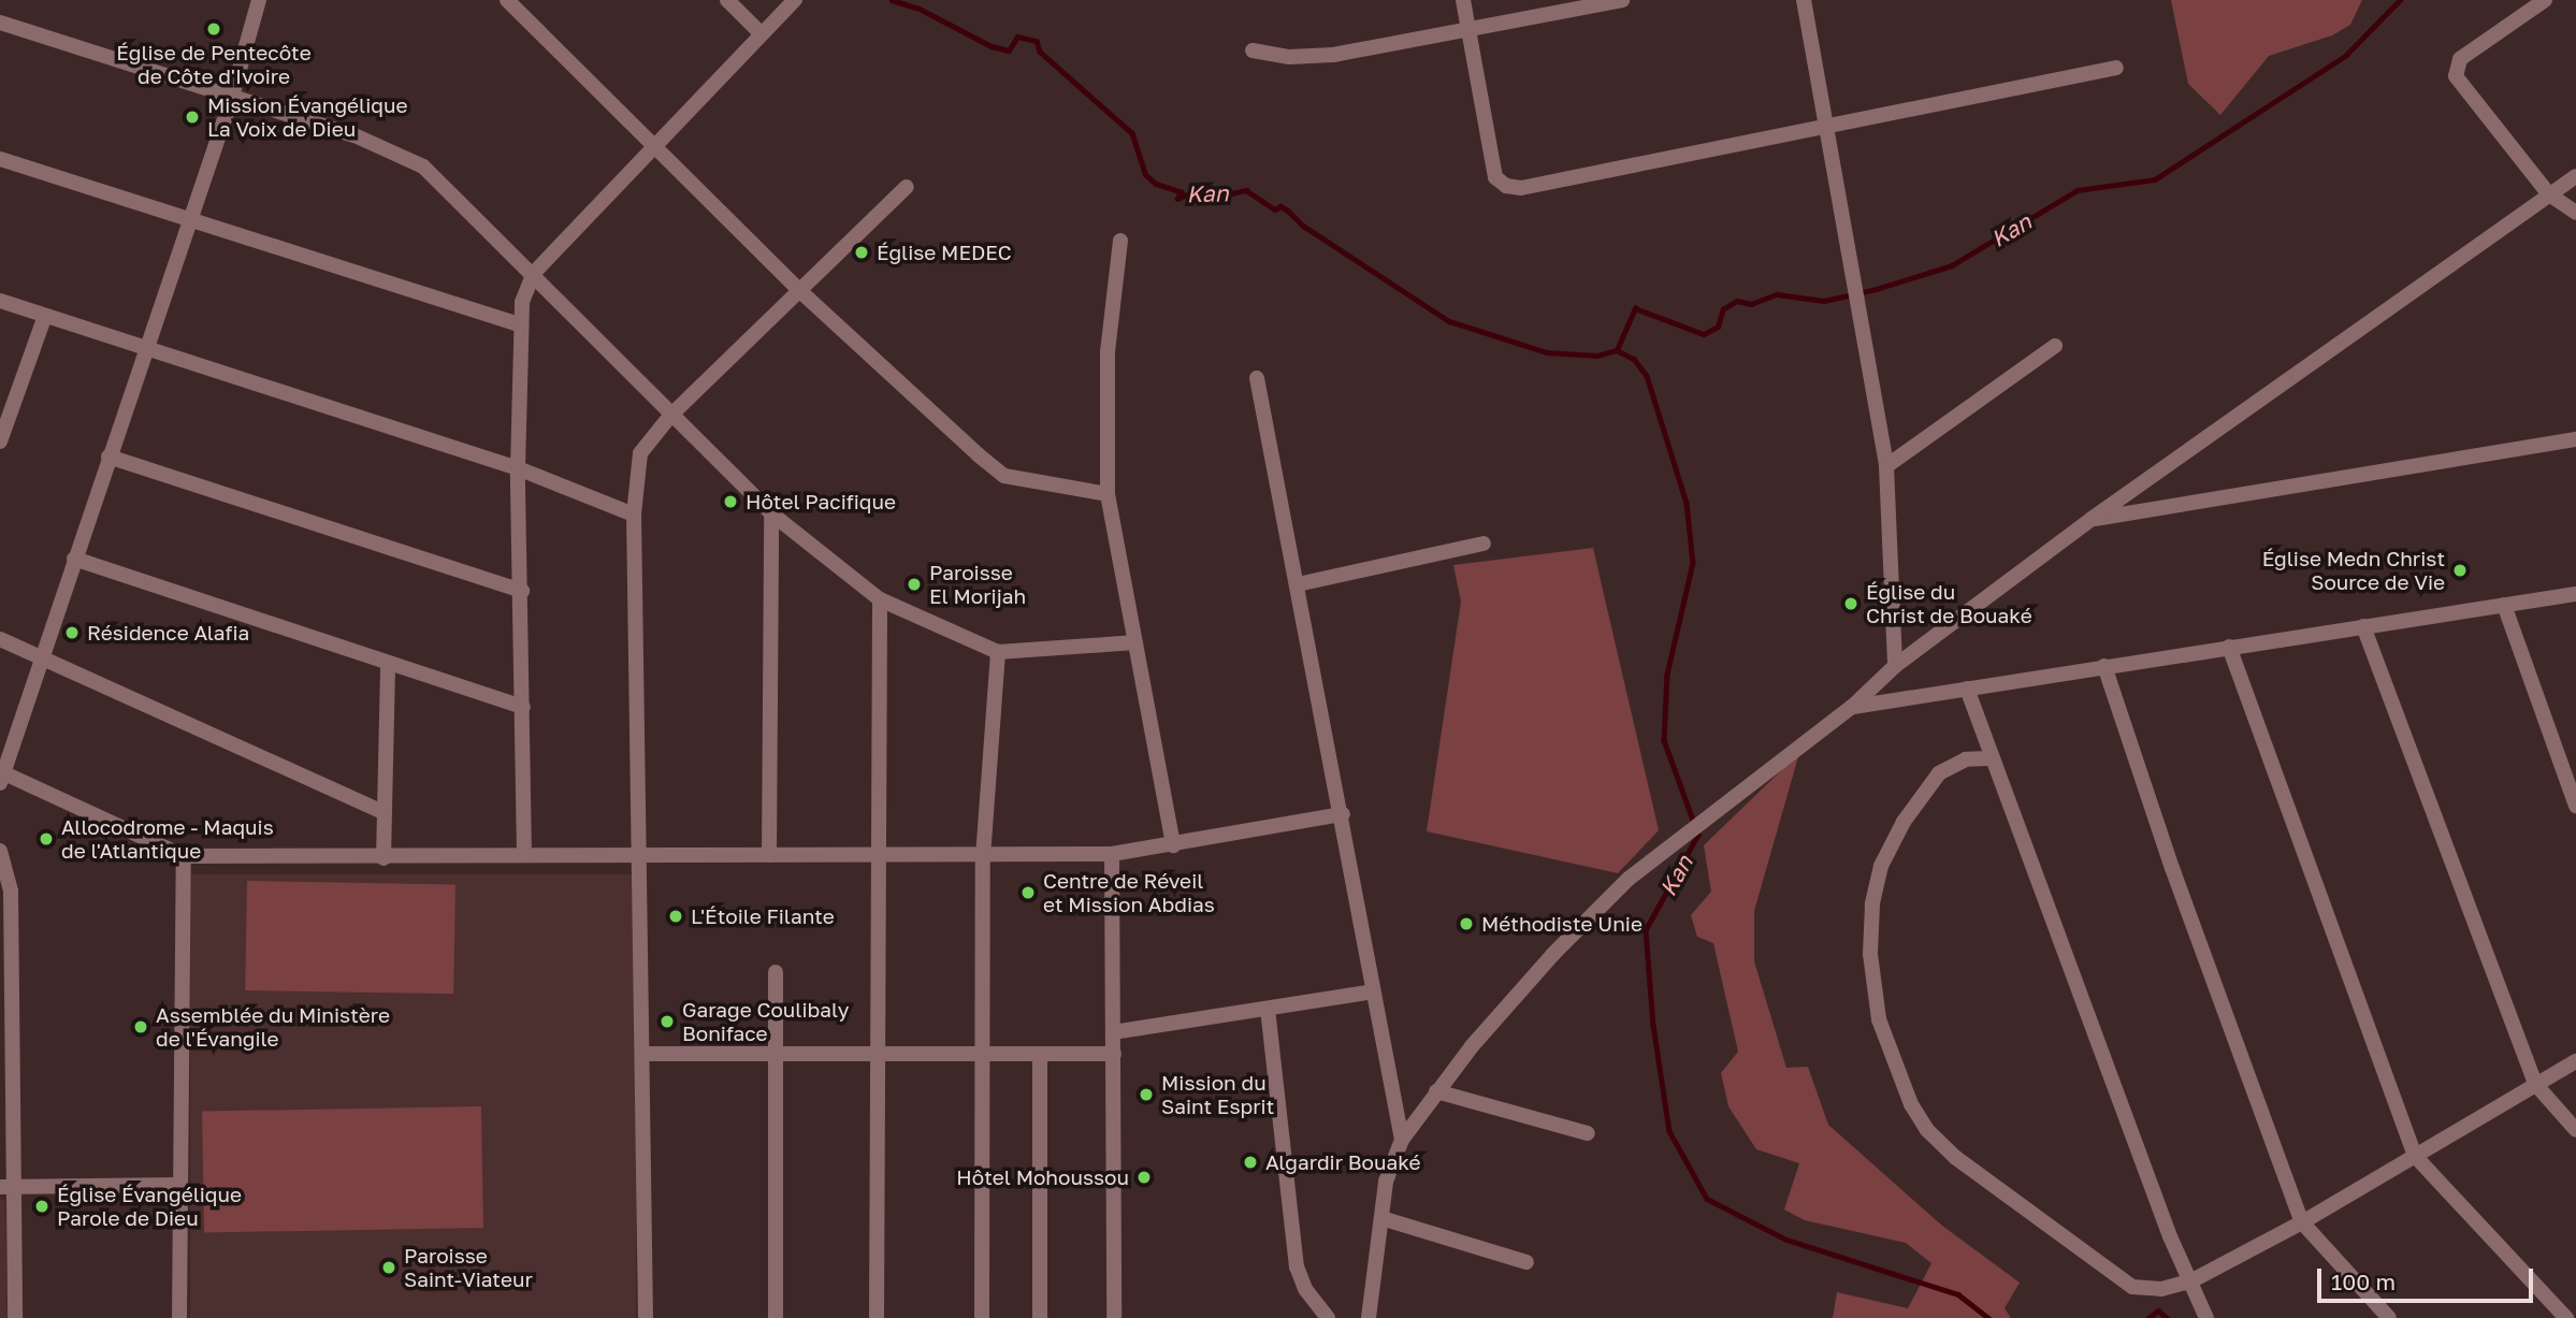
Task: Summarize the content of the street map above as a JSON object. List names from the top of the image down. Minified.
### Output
{"water":["Kan"],"places":["Église de Pentecôte de Côte d'Ivoire","Mission Évangélique La Voix de Dieu","Église MEDEC","Hôtel Pacifique","Église Medn Christ Source de Vie","Paroisse El Morijah","Église du Christ de Bouaké","Résidence Alafia","Allocodrome - Maquis de l'Atlantique","Centre de Réveil et Mission Abdias","L'Étoile Filante","Méthodiste Unie","Garage Coulibaly Boniface","Assemblée du Ministère de l'Évangile","Mission du Saint Esprit","Algardir Bouaké","Hôtel Mohoussou","Église Évangélique Parole de Dieu","Paroisse Saint-Viateur"],"scale_bar":"100 m"}
